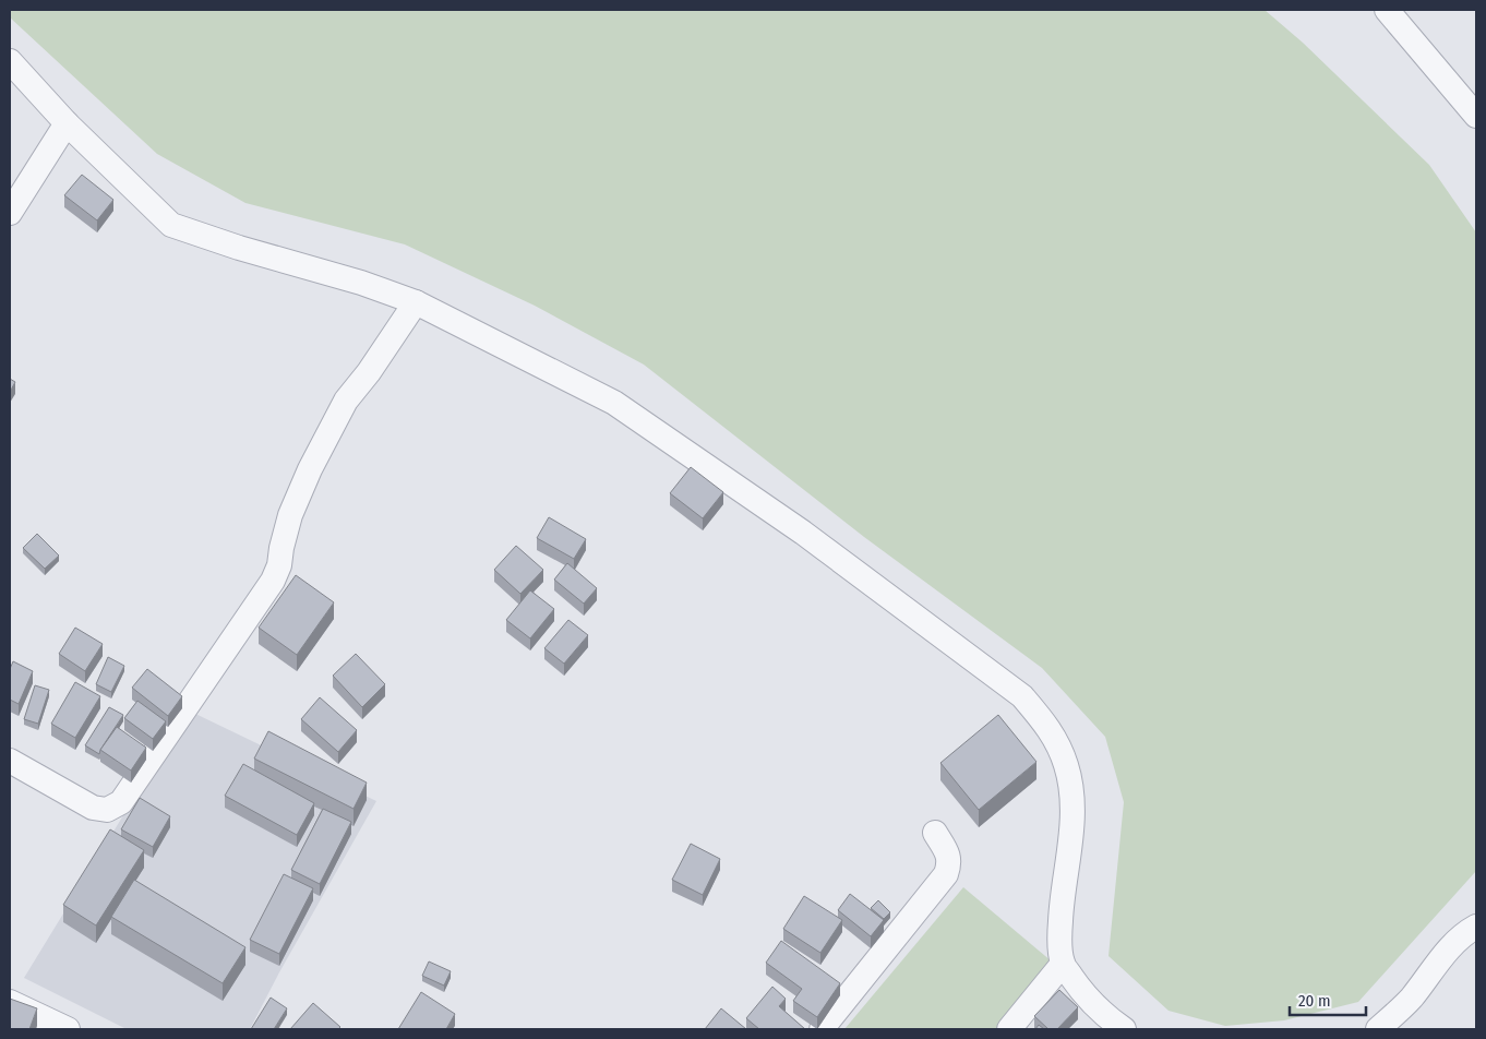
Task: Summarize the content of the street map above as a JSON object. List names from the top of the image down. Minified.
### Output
{"scale_bar":"20 m"}
